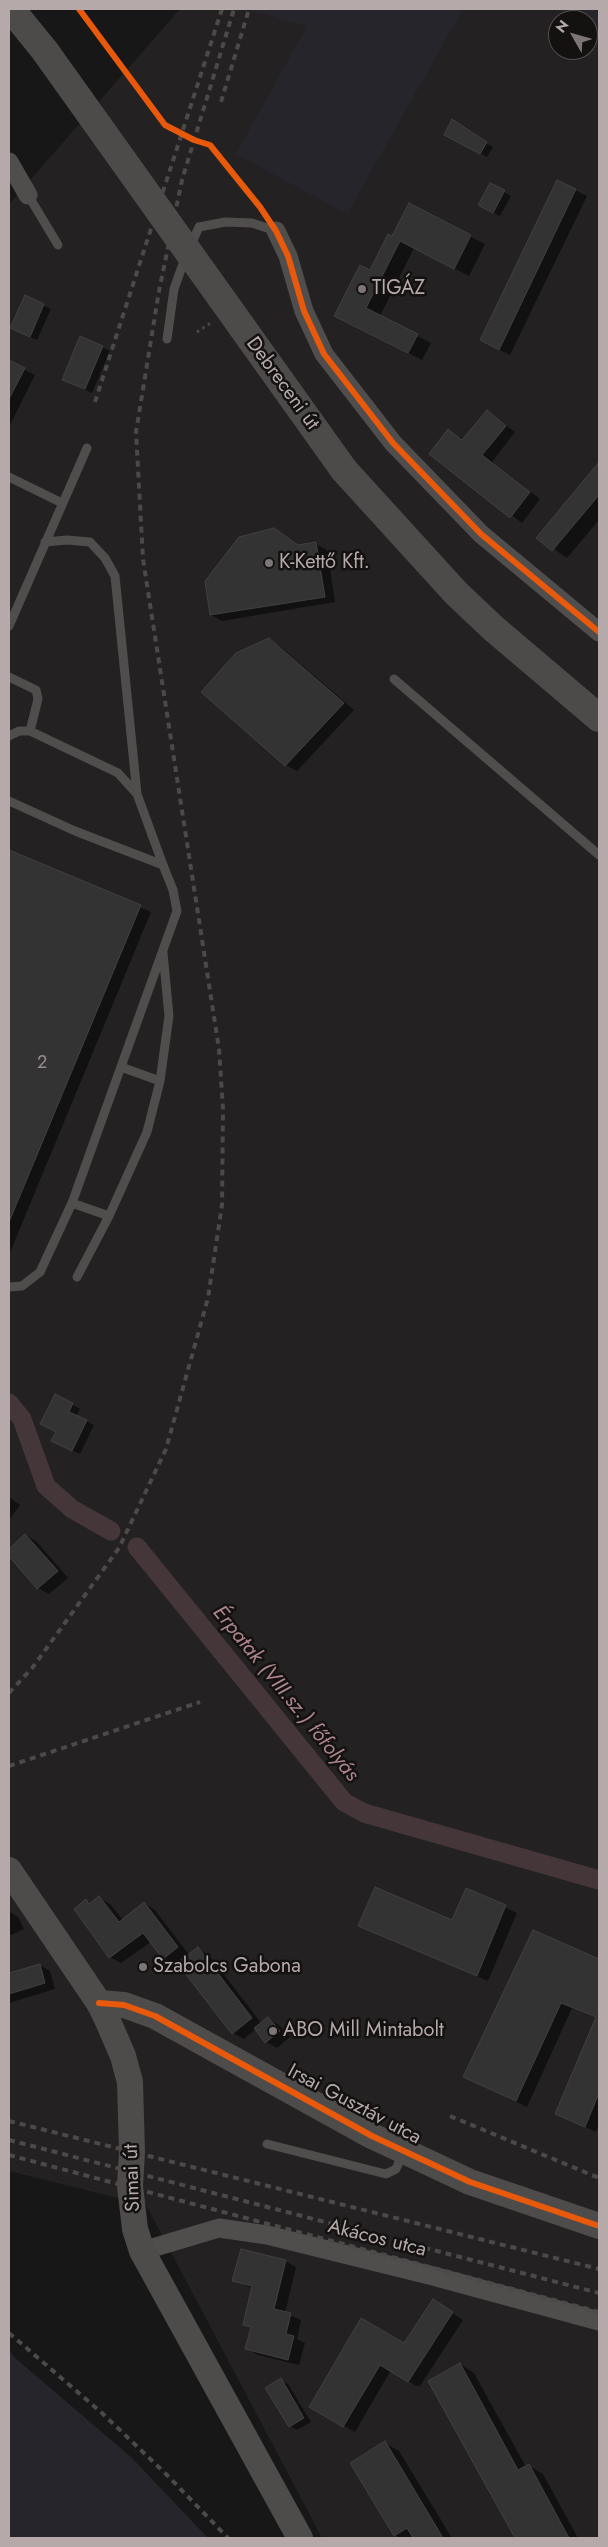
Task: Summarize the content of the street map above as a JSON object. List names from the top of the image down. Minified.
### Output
{"streets":{"main road":["Debreceni út","Irsai Gusztáv utca","Simai út"],"street":["Akácos utca"]},"crossings":[["Irsai Gusztáv utca","Simai út"],["Simai út","Akácos utca"]],"water":["Érpatak (VIII.sz.) főfolyás"],"places":["TIGÁZ","K-Kettő Kft.","Szabolcs Gabona","ABO Mill Mintabolt"],"house_numbers":["2"],"north":"top left"}
